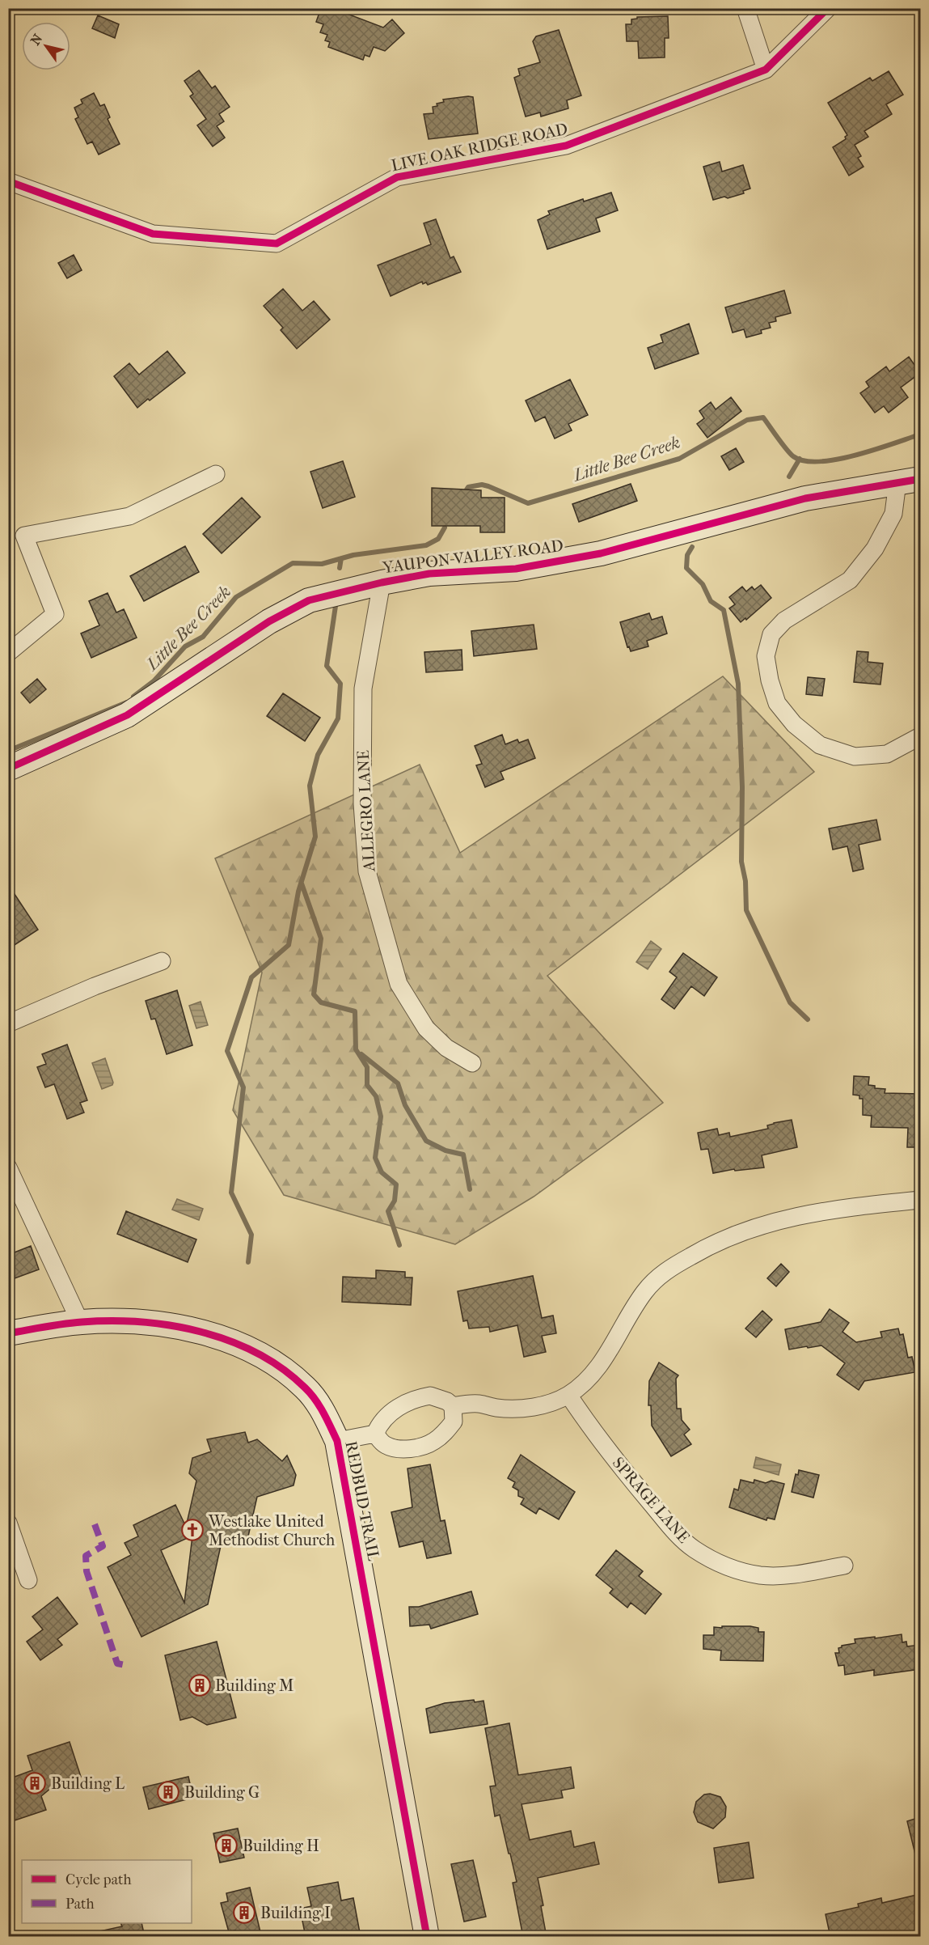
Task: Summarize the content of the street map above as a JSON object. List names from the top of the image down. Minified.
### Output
{"streets":{"street":["LIVE OAK RIDGE ROAD","YAUPON VALLEY ROAD","ALLEGRO LANE","SPRAGE LANE","REDBUD TRAIL"]},"crossings":[["YAUPON VALLEY ROAD","ALLEGRO LANE"]],"water":["Little Bee Creek"],"places":{"church":["Westlake United Methodist Church"],"building":["Building M","Building L","Building G","Building H","Building I"]},"legend":["Cycle path","Path"],"north":"top left"}
